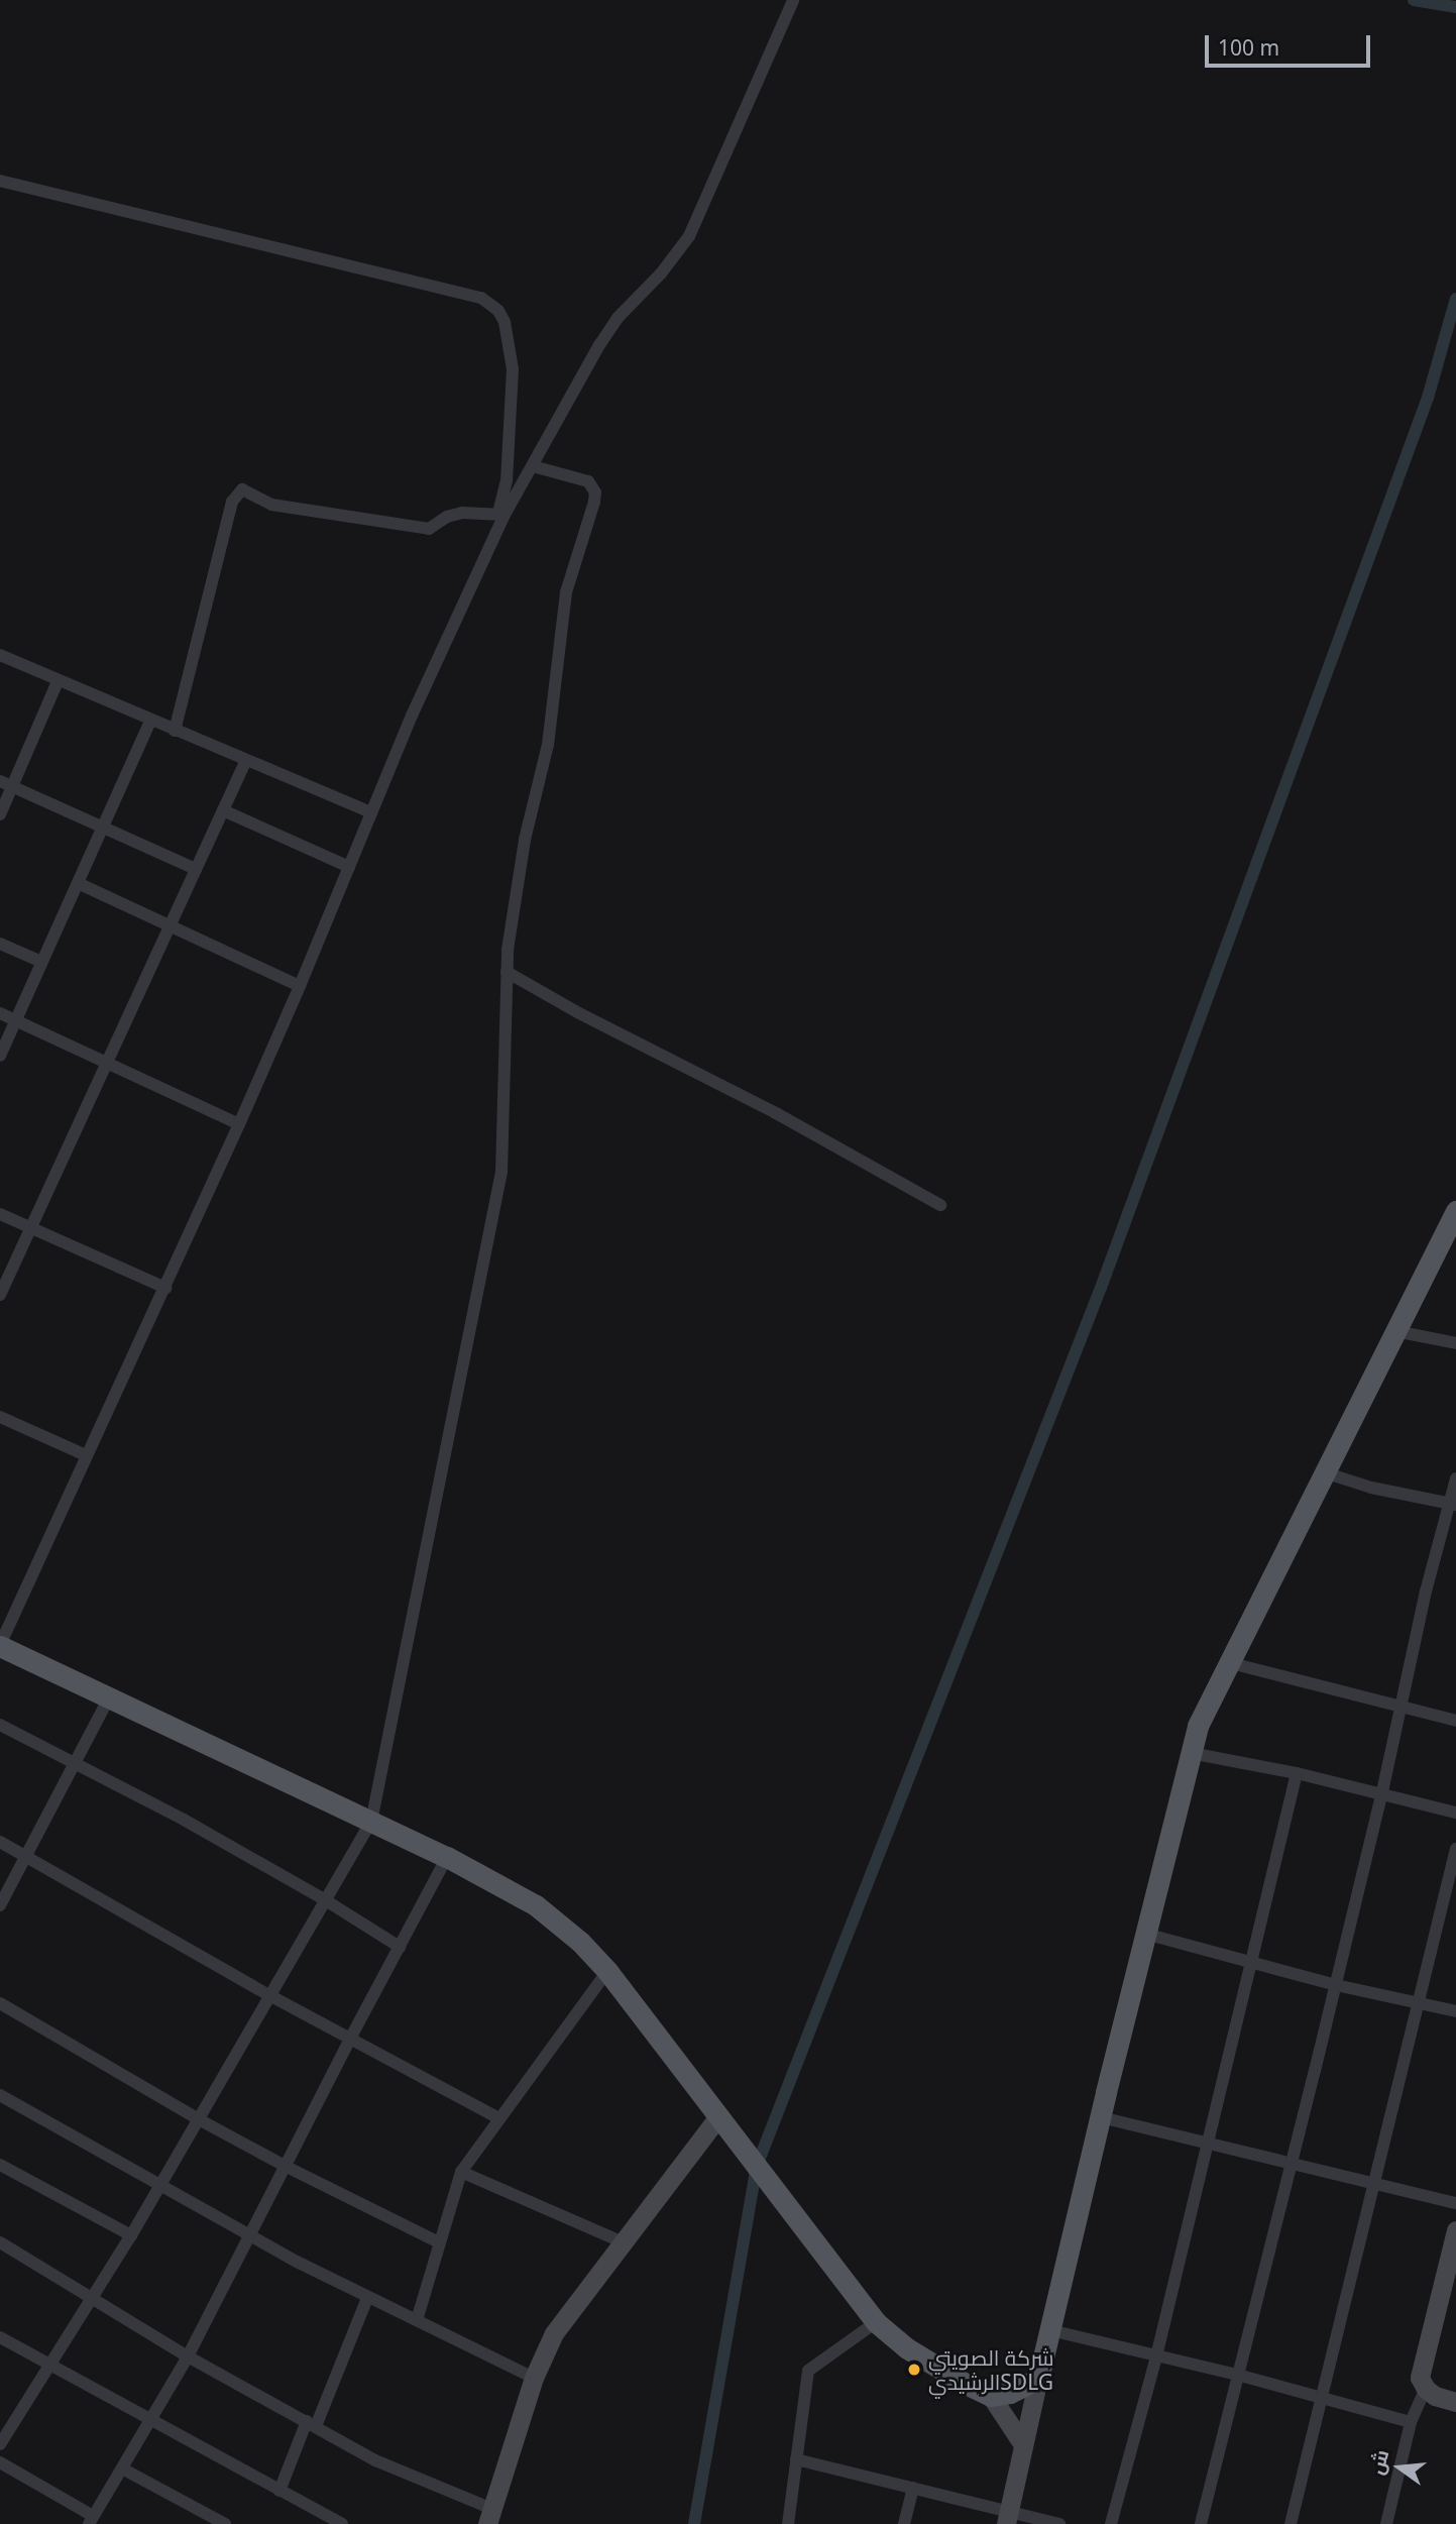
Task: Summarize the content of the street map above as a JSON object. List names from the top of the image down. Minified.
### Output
{"places":["شركة الصويتي الرشيديSDLG"],"scale_bar":"100 m","north":"left"}
